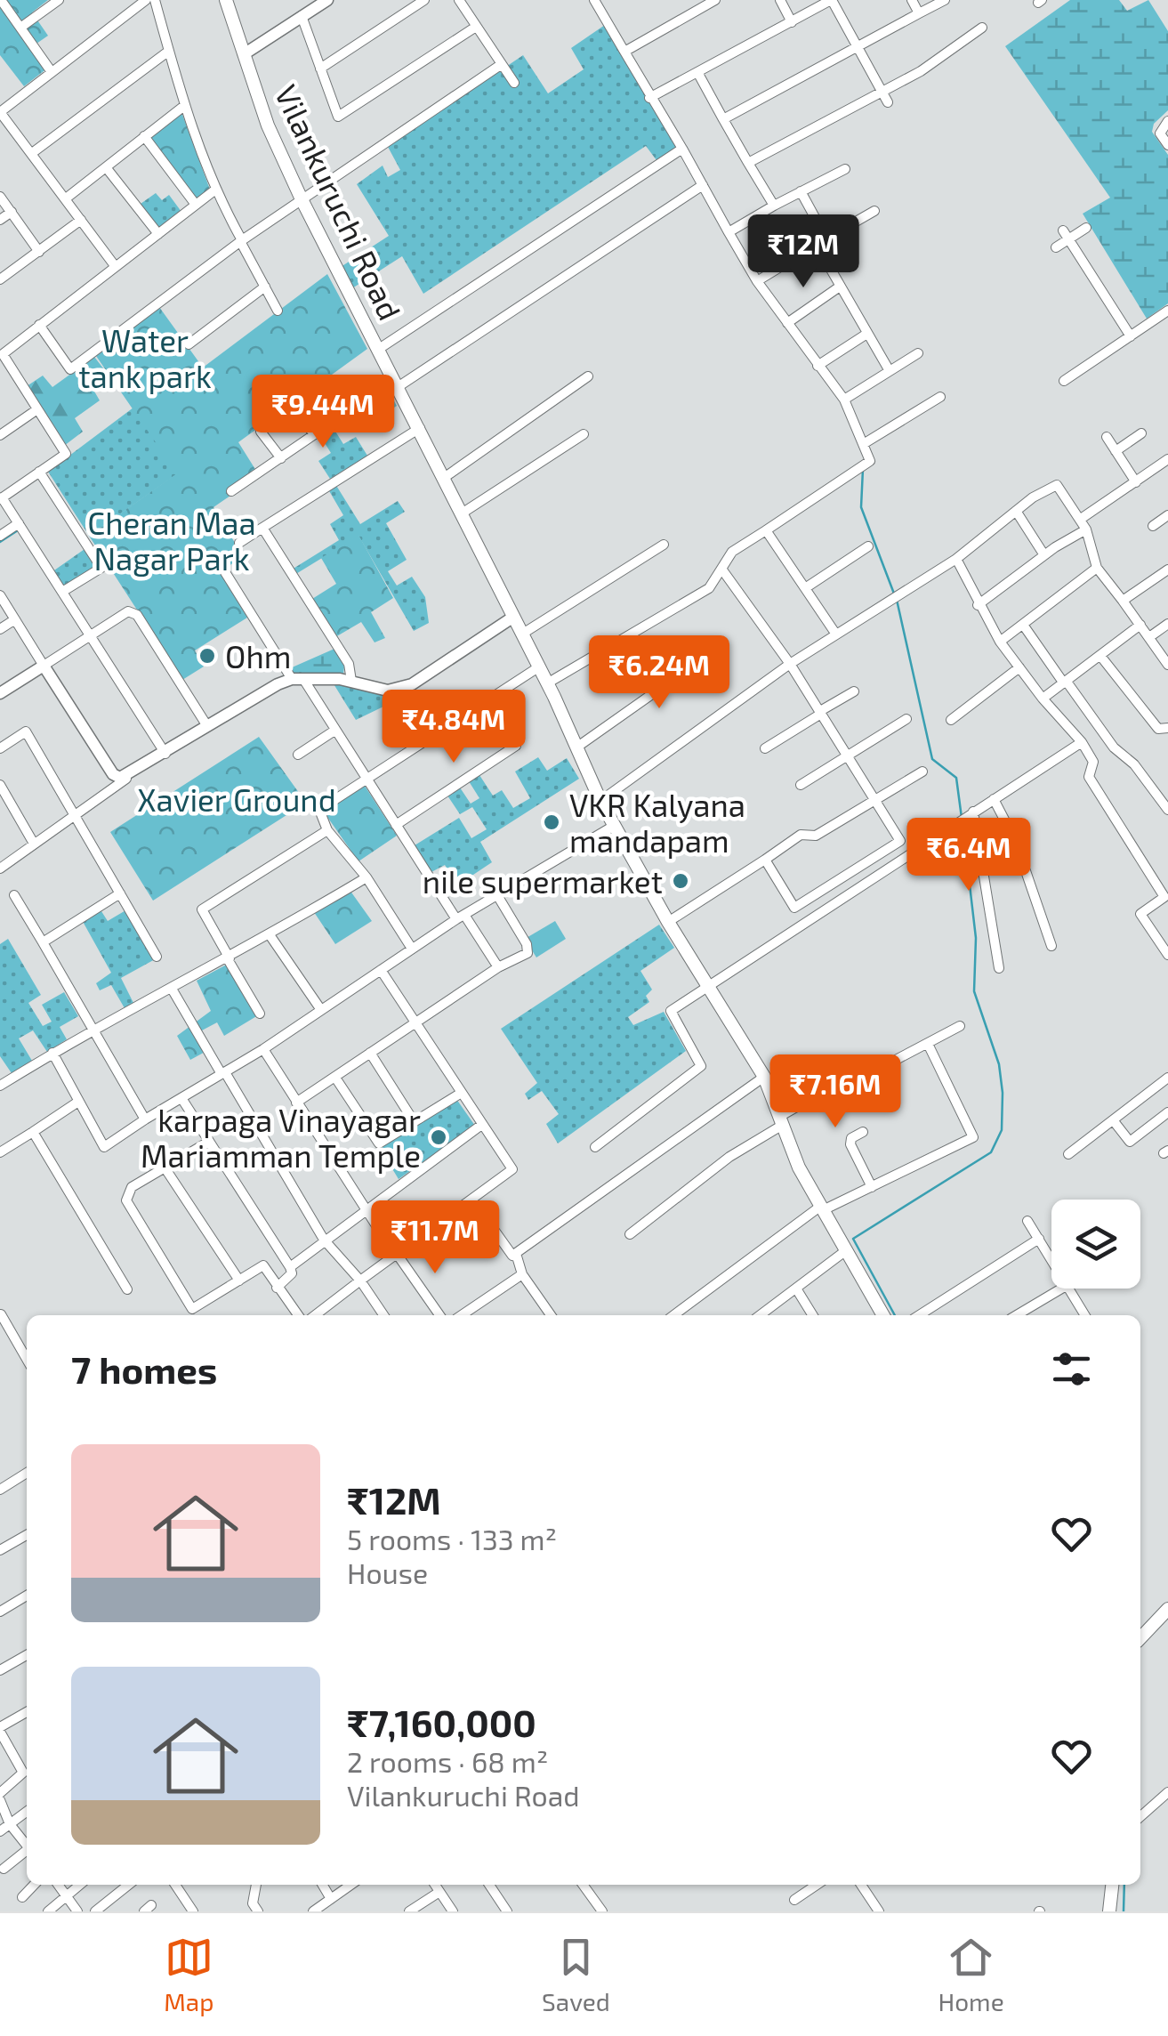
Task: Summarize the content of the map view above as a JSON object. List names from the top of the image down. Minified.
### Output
{"streets":{"main road":["Vilankuruchi Road"]},"parks":["Water tank park","Cheran Maa Nagar Park","Xavier Ground"],"places":["Ohm","VKR Kalyana mandapam","nile supermarket","karpaga Vinayagar Mariamman Temple"],"page":{"price":["₹12M","₹9.44M","₹6.24M","₹4.84M","₹6.4M","₹7.16M","₹11.7M"],"heading":"7 homes","list":[{"name":"₹12M","note":"5 rooms · 133 m² · House"},{"name":"₹7,160,000","note":"2 rooms · 68 m² · Vilankuruchi Road"}],"tabs":["Map","Saved","Home"]}}
